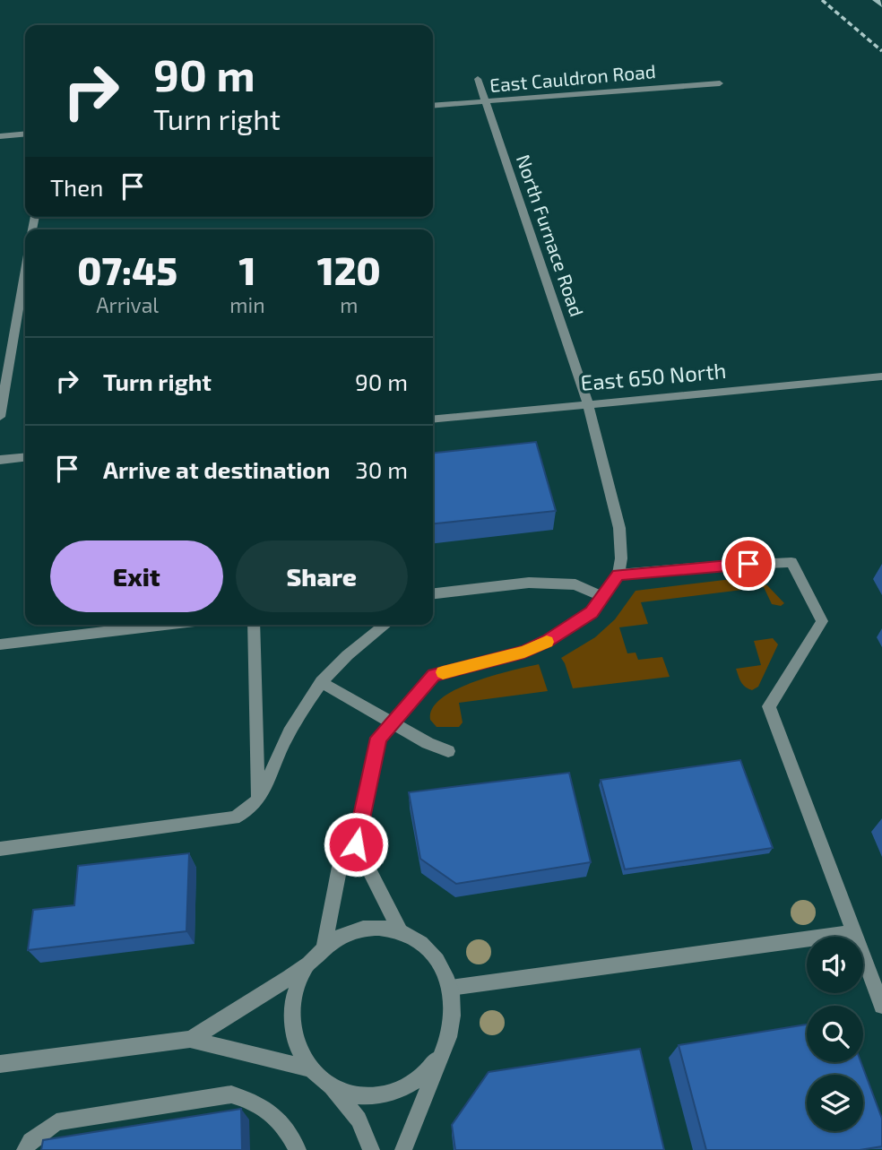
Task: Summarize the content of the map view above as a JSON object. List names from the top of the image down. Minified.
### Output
{"streets":{"street":["East Cauldron Road","North Furnace Road","East 650 North"]},"crossings":[["East Cauldron Road","North Furnace Road"],["North Furnace Road","East 650 North"]],"page":{"turn":["90 m","Turn right"],"then":"Then","eta":["07:45","Arrival","1","min","120","m"],"list":[{"name":"Turn right","value":"90 m"},{"name":"Arrive at destination","value":"30 m"}],"buttons":["Exit","Share"]}}
